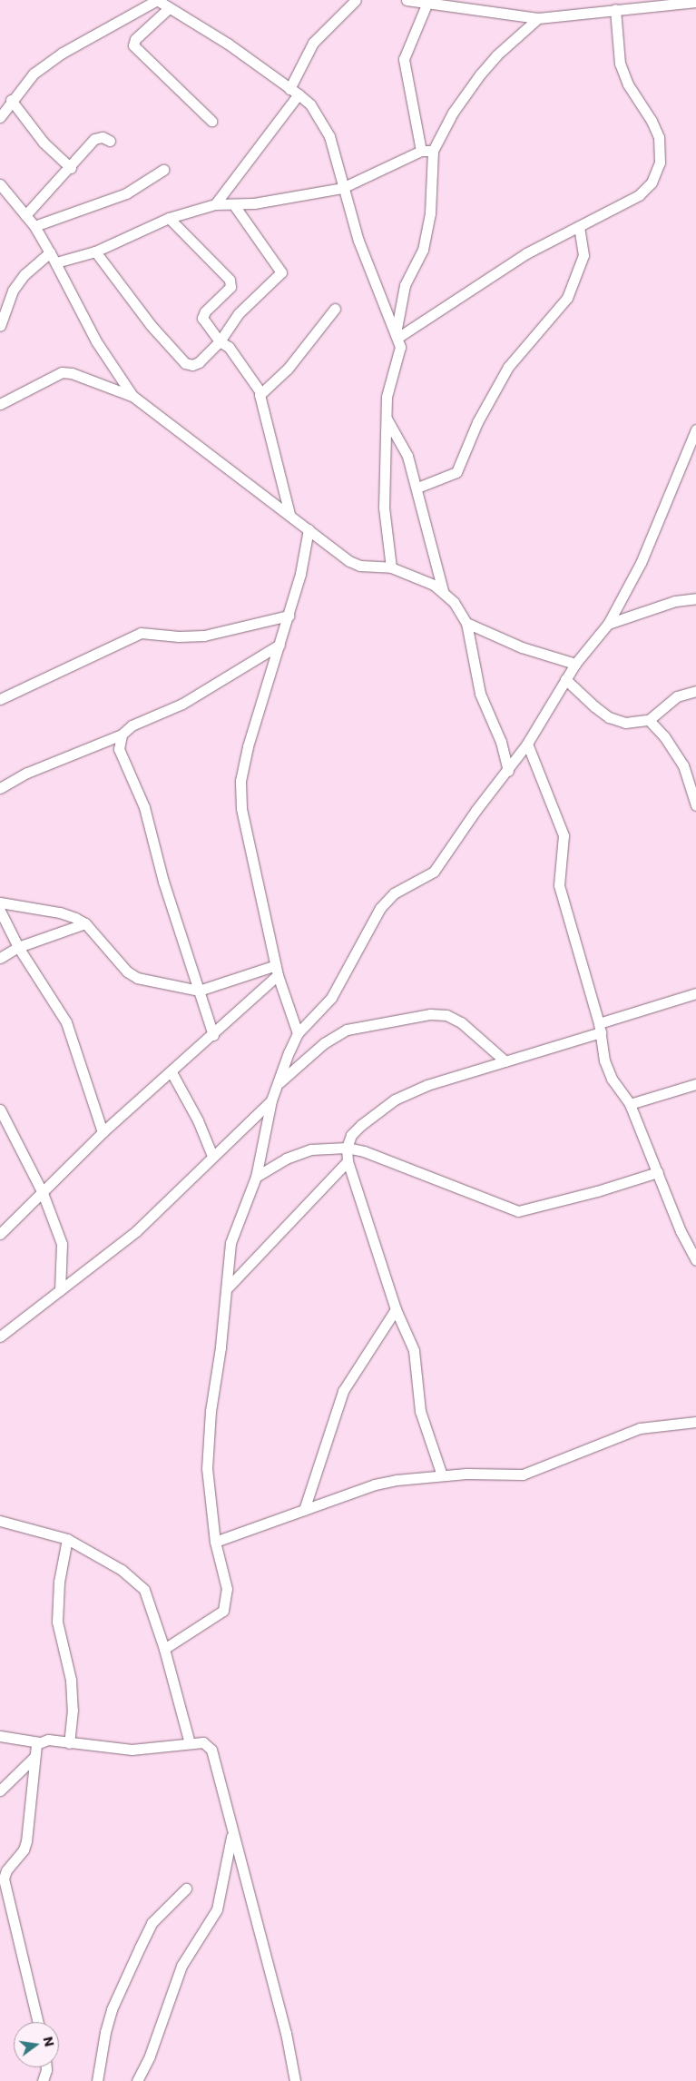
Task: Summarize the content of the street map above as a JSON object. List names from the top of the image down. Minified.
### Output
{"north":"right"}
